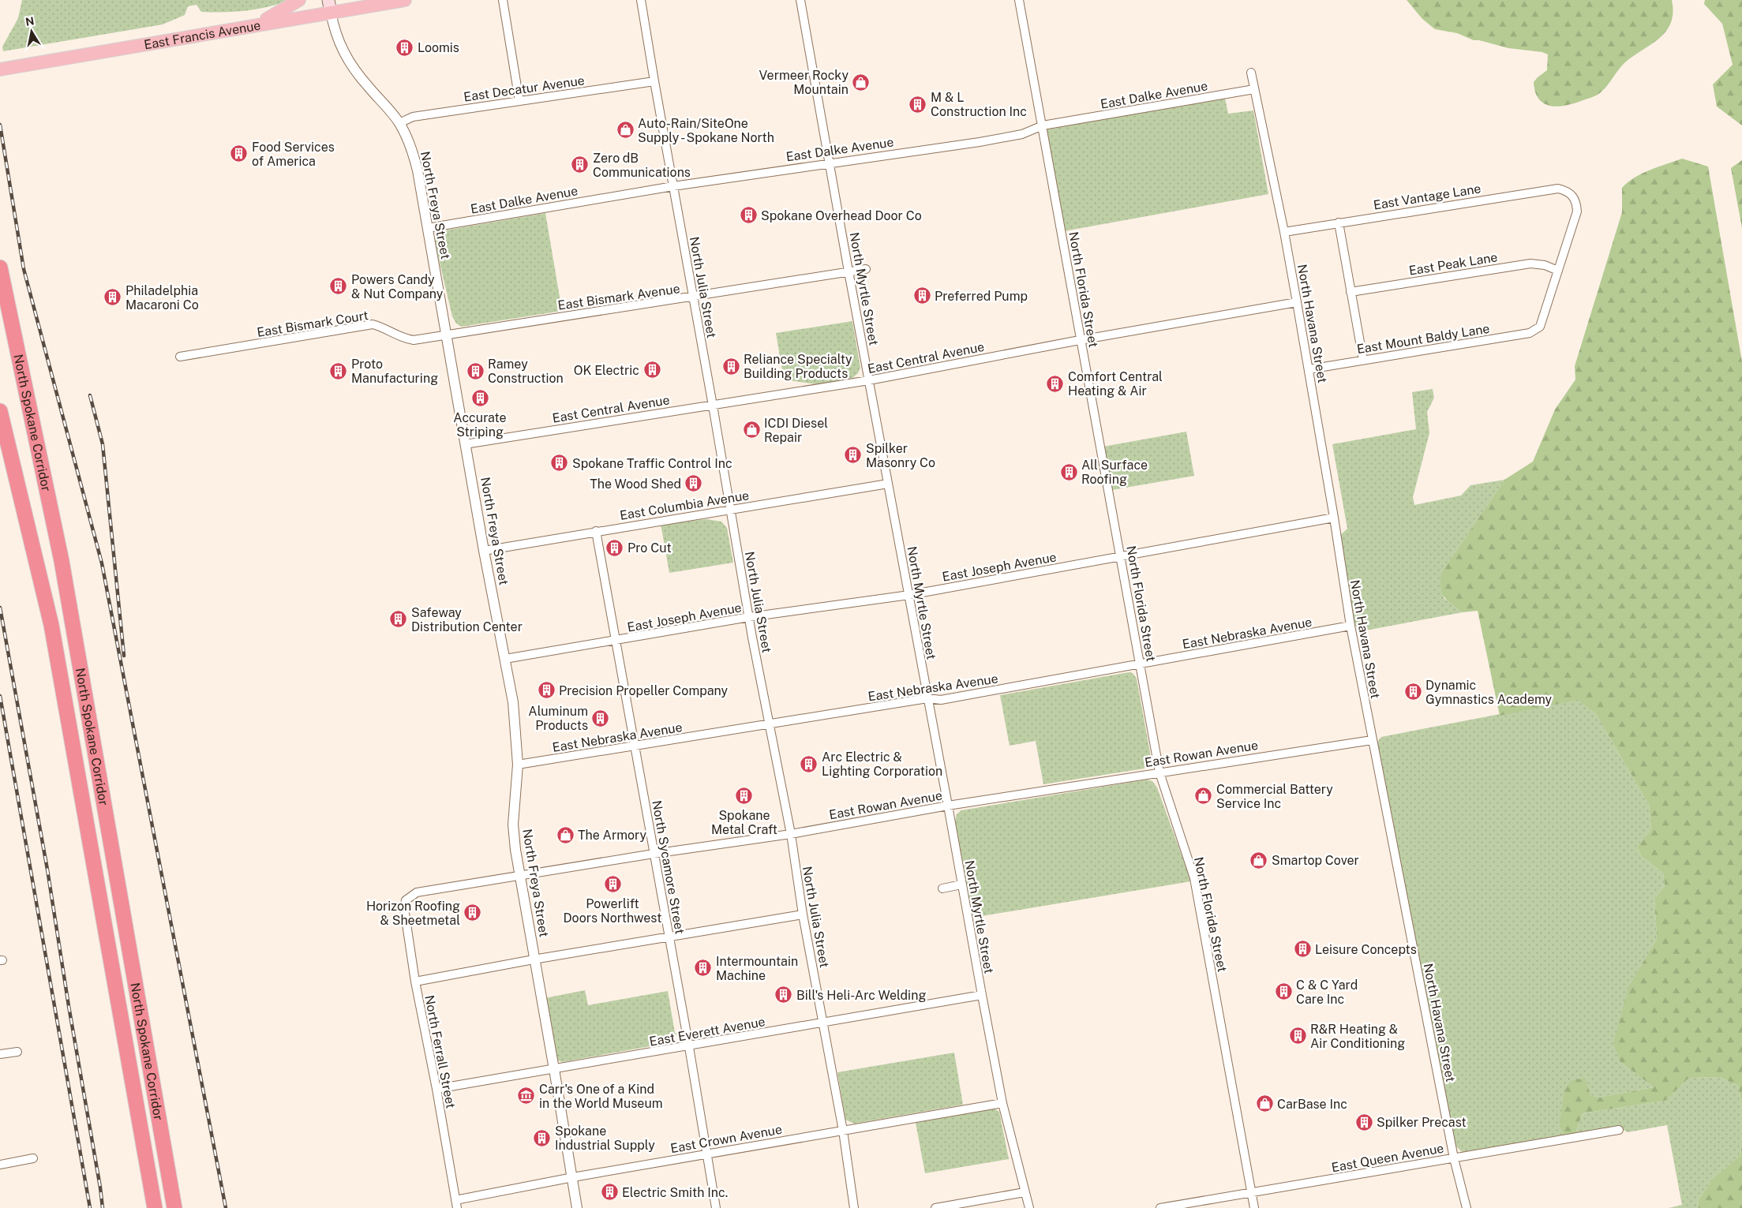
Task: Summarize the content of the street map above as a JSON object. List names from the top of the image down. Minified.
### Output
{"streets":{"highway":["North Spokane Corridor"],"main road":["East Francis Avenue"],"street":["East Decatur Avenue","East Dalke Avenue","East Vantage Lane","North Freya Street","East Peak Lane","North Julia Street","North Myrtle Street","North Florida Street","East Bismark Avenue","East Bismark Court","North Havana Street","East Mount Baldy Lane","East Central Avenue","East Columbia Avenue","East Joseph Avenue","East Nebraska Avenue","East Rowan Avenue","North Sycamore Street","East Everett Avenue","North Ferrall Street","East Crown Avenue","East Queen Avenue"]},"crossings":[["East Francis Avenue","North Freya Street"],["East Decatur Avenue","North Freya Street"],["East Decatur Avenue","North Julia Street"],["East Dalke Avenue","North Freya Street"],["East Dalke Avenue","North Julia Street"],["East Dalke Avenue","North Myrtle Street"],["East Dalke Avenue","North Florida Street"],["East Dalke Avenue","North Havana Street"],["East Vantage Lane","East Peak Lane"],["East Vantage Lane","North Havana Street"],["East Vantage Lane","East Mount Baldy Lane"],["North Freya Street","East Bismark Avenue"],["North Freya Street","East Bismark Court"],["North Freya Street","East Central Avenue"],["North Freya Street","East Columbia Avenue"],["North Freya Street","East Joseph Avenue"],["North Freya Street","East Nebraska Avenue"],["North Freya Street","East Rowan Avenue"],["North Freya Street","East Everett Avenue"],["North Freya Street","East Crown Avenue"],["East Peak Lane","East Mount Baldy Lane"],["North Julia Street","East Bismark Avenue"],["North Julia Street","East Central Avenue"],["North Julia Street","East Columbia Avenue"],["North Julia Street","East Joseph Avenue"],["North Julia Street","East Nebraska Avenue"],["North Julia Street","East Rowan Avenue"],["North Julia Street","East Everett Avenue"],["North Julia Street","East Crown Avenue"],["North Myrtle Street","East Bismark Avenue"],["North Myrtle Street","East Central Avenue"],["North Myrtle Street","East Columbia Avenue"],["North Myrtle Street","East Joseph Avenue"],["North Myrtle Street","East Nebraska Avenue"],["North Myrtle Street","East Rowan Avenue"],["North Myrtle Street","East Everett Avenue"],["North Myrtle Street","East Crown Avenue"],["North Florida Street","East Central Avenue"],["North Florida Street","East Joseph Avenue"],["North Florida Street","East Nebraska Avenue"],["North Florida Street","East Rowan Avenue"],["North Florida Street","East Queen Avenue"],["East Bismark Avenue","East Bismark Court"],["North Havana Street","East Mount Baldy Lane"],["North Havana Street","East Central Avenue"],["North Havana Street","East Joseph Avenue"],["North Havana Street","East Nebraska Avenue"],["North Havana Street","East Rowan Avenue"],["North Havana Street","East Queen Avenue"],["East Columbia Avenue","North Sycamore Street"],["East Joseph Avenue","North Sycamore Street"],["East Nebraska Avenue","North Sycamore Street"],["East Rowan Avenue","North Sycamore Street"],["East Rowan Avenue","North Ferrall Street"],["North Sycamore Street","East Everett Avenue"],["North Sycamore Street","East Crown Avenue"],["East Everett Avenue","North Ferrall Street"],["North Ferrall Street","East Crown Avenue"]],"places":{"building":["Loomis","M & L Construction Inc","Food Services of America","Zero dB Communications","Spokane Overhead Door Co","Powers Candy & Nut Company","Preferred Pump","Philadelphia Macaroni Co","Reliance Specialty Building Products","OK Electric","Proto Manufacturing","Ramey Construction","Comfort Central Heating & Air","Accurate Striping","Spilker Masonry Co","Spokane Traffic Control Inc","All Surface Roofing","The Wood Shed","Pro Cut","Safeway Distribution Center","Precision Propeller Company","Dynamic Gymnastics Academy","Aluminum Products","Arc Electric & Lighting Corporation","Spokane Metal Craft","Powerlift Doors Northwest","Horizon Roofing & Sheetmetal","Leisure Concepts","Intermountain Machine","C & C Yard Care Inc","Bill's Heli-Arc Welding","R&R Heating & Air Conditioning","Spilker Precast","Spokane Industrial Supply","Electric Smith Inc."],"shop":["Vermeer Rocky Mountain","Auto-Rain/SiteOne Supply - Spokane North","ICDI Diesel Repair","Commercial Battery Service Inc","The Armory","Smartop Cover","CarBase Inc"],"museum":["Carr's One of a Kind in the World Museum"]},"north":"top"}
